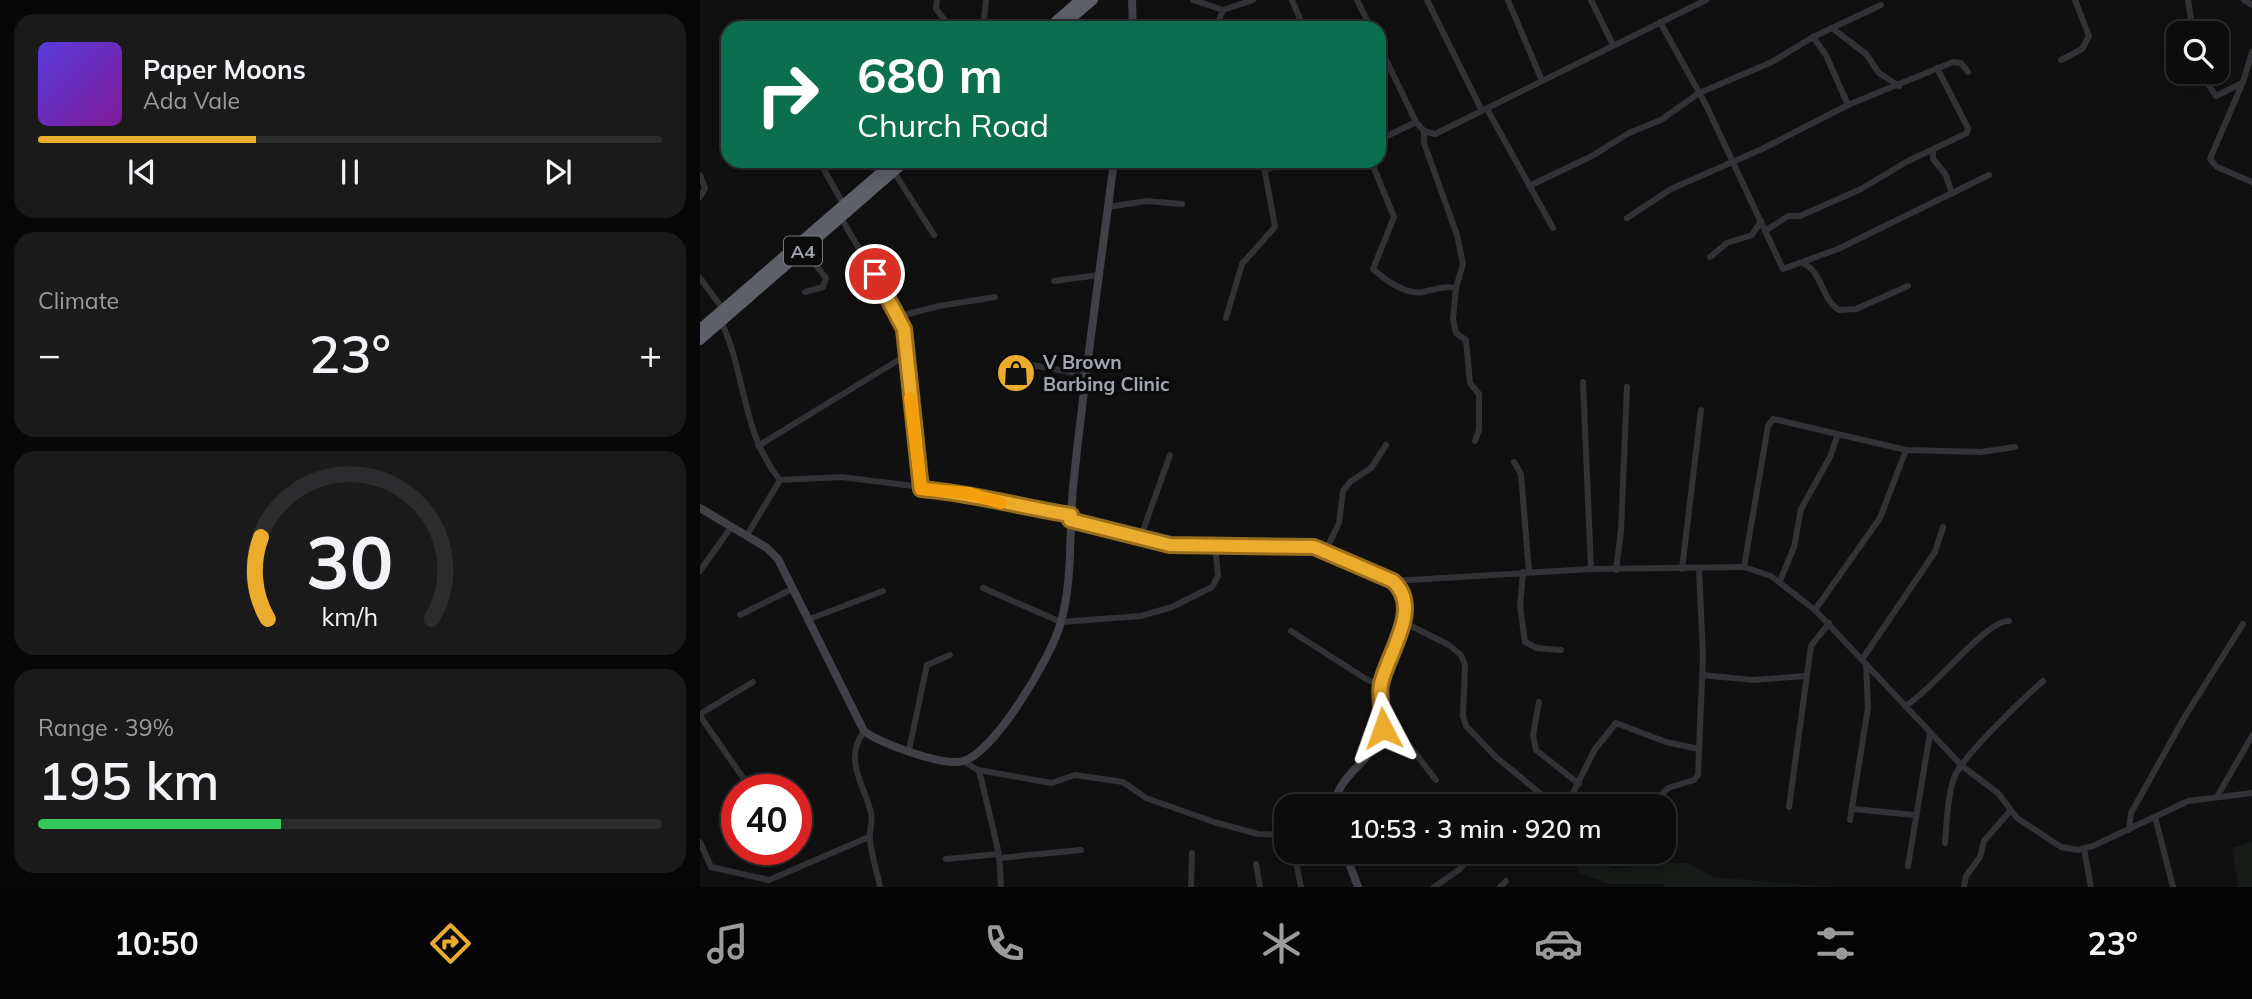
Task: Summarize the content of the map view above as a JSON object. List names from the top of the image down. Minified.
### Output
{"streets":{"highway":["A4"]},"places":{"shop":["V Brown Barbing Clinic"]},"page":{"turn":["680 m","Church Road"],"song":["Paper Moons","Ada Vale"],"tile":["Climate",["Range · 39%","195 km"]],"heat":["−","23°","+"],"limit":"40","trip":"10:53 · 3 min · 920 m","tabs":["10:50","23°"],"gauge":["30","km/h"]}}
